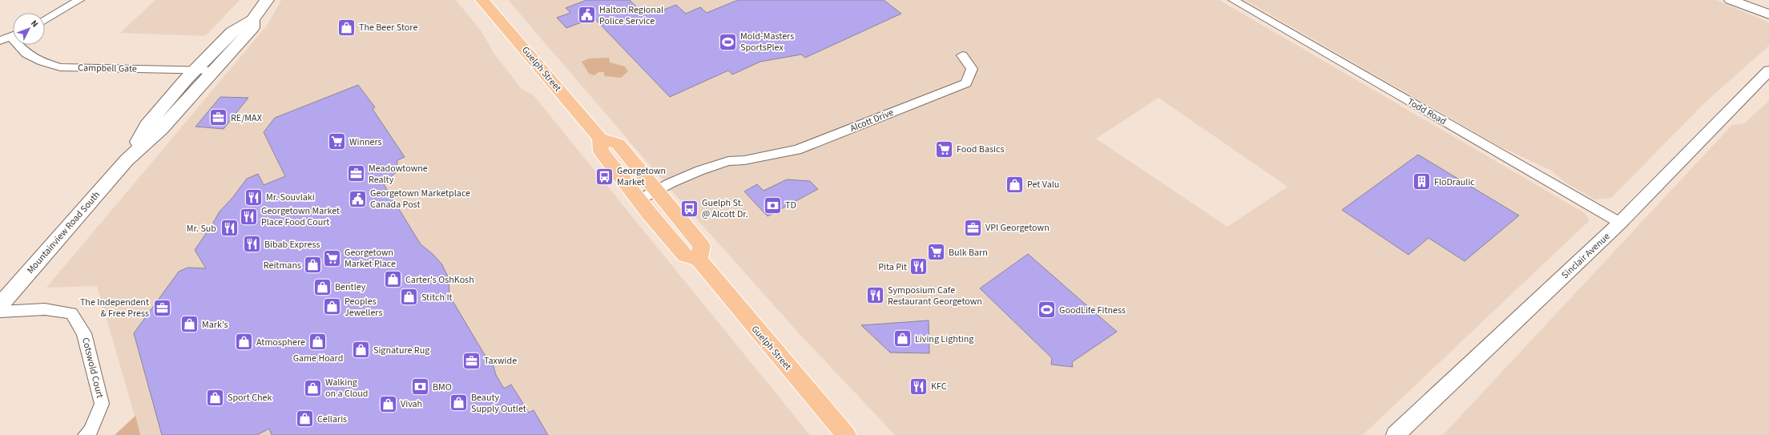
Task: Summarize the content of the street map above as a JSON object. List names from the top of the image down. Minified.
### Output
{"streets":{"main road":["Guelph Street","Mountainview Road South"],"street":["Campbell Gate","Todd Road","Alcott Drive","Sinclair Avenue","Cotswold Court"]},"crossings":[["Campbell Gate","Mountainview Road South"],["Guelph Street","Alcott Drive"],["Todd Road","Sinclair Avenue"]],"places":{"public building":["Halton Regional Police Service","Georgetown Marketplace Canada Post"],"shop":["The Beer Store","Pet Valu","Reitmans","Carter's OshKosh","Bentley","Stitch It","Peoples Jewellers","Mark's","Living Lighting","Game Hoard","Atmosphere","Signature Rug","Walking on a Cloud","Sport Chek","Beauty Supply Outlet","Vivah","Cellaris"],"sports":["Mold-Masters SportsPlex","GoodLife Fitness"],"office":["RE/MAX","Meadowtowne Realty","VPI Georgetown","The Independent & Free Press","Taxwide"],"supermarket":["Winners","Food Basics","Bulk Barn","Georgetown Market Place"],"bus stop":["Georgetown Market","Guelph St. @ Alcott Dr."],"building":["FloDraulic"],"restaurant":["Mr. Souvlaki","Georgetown Market Place Food Court","Mr. Sub","Bibab Express","Pita Pit","Symposium Cafe Restaurant Georgetown","KFC"],"bank":["TD","BMO"]},"north":"top right"}
